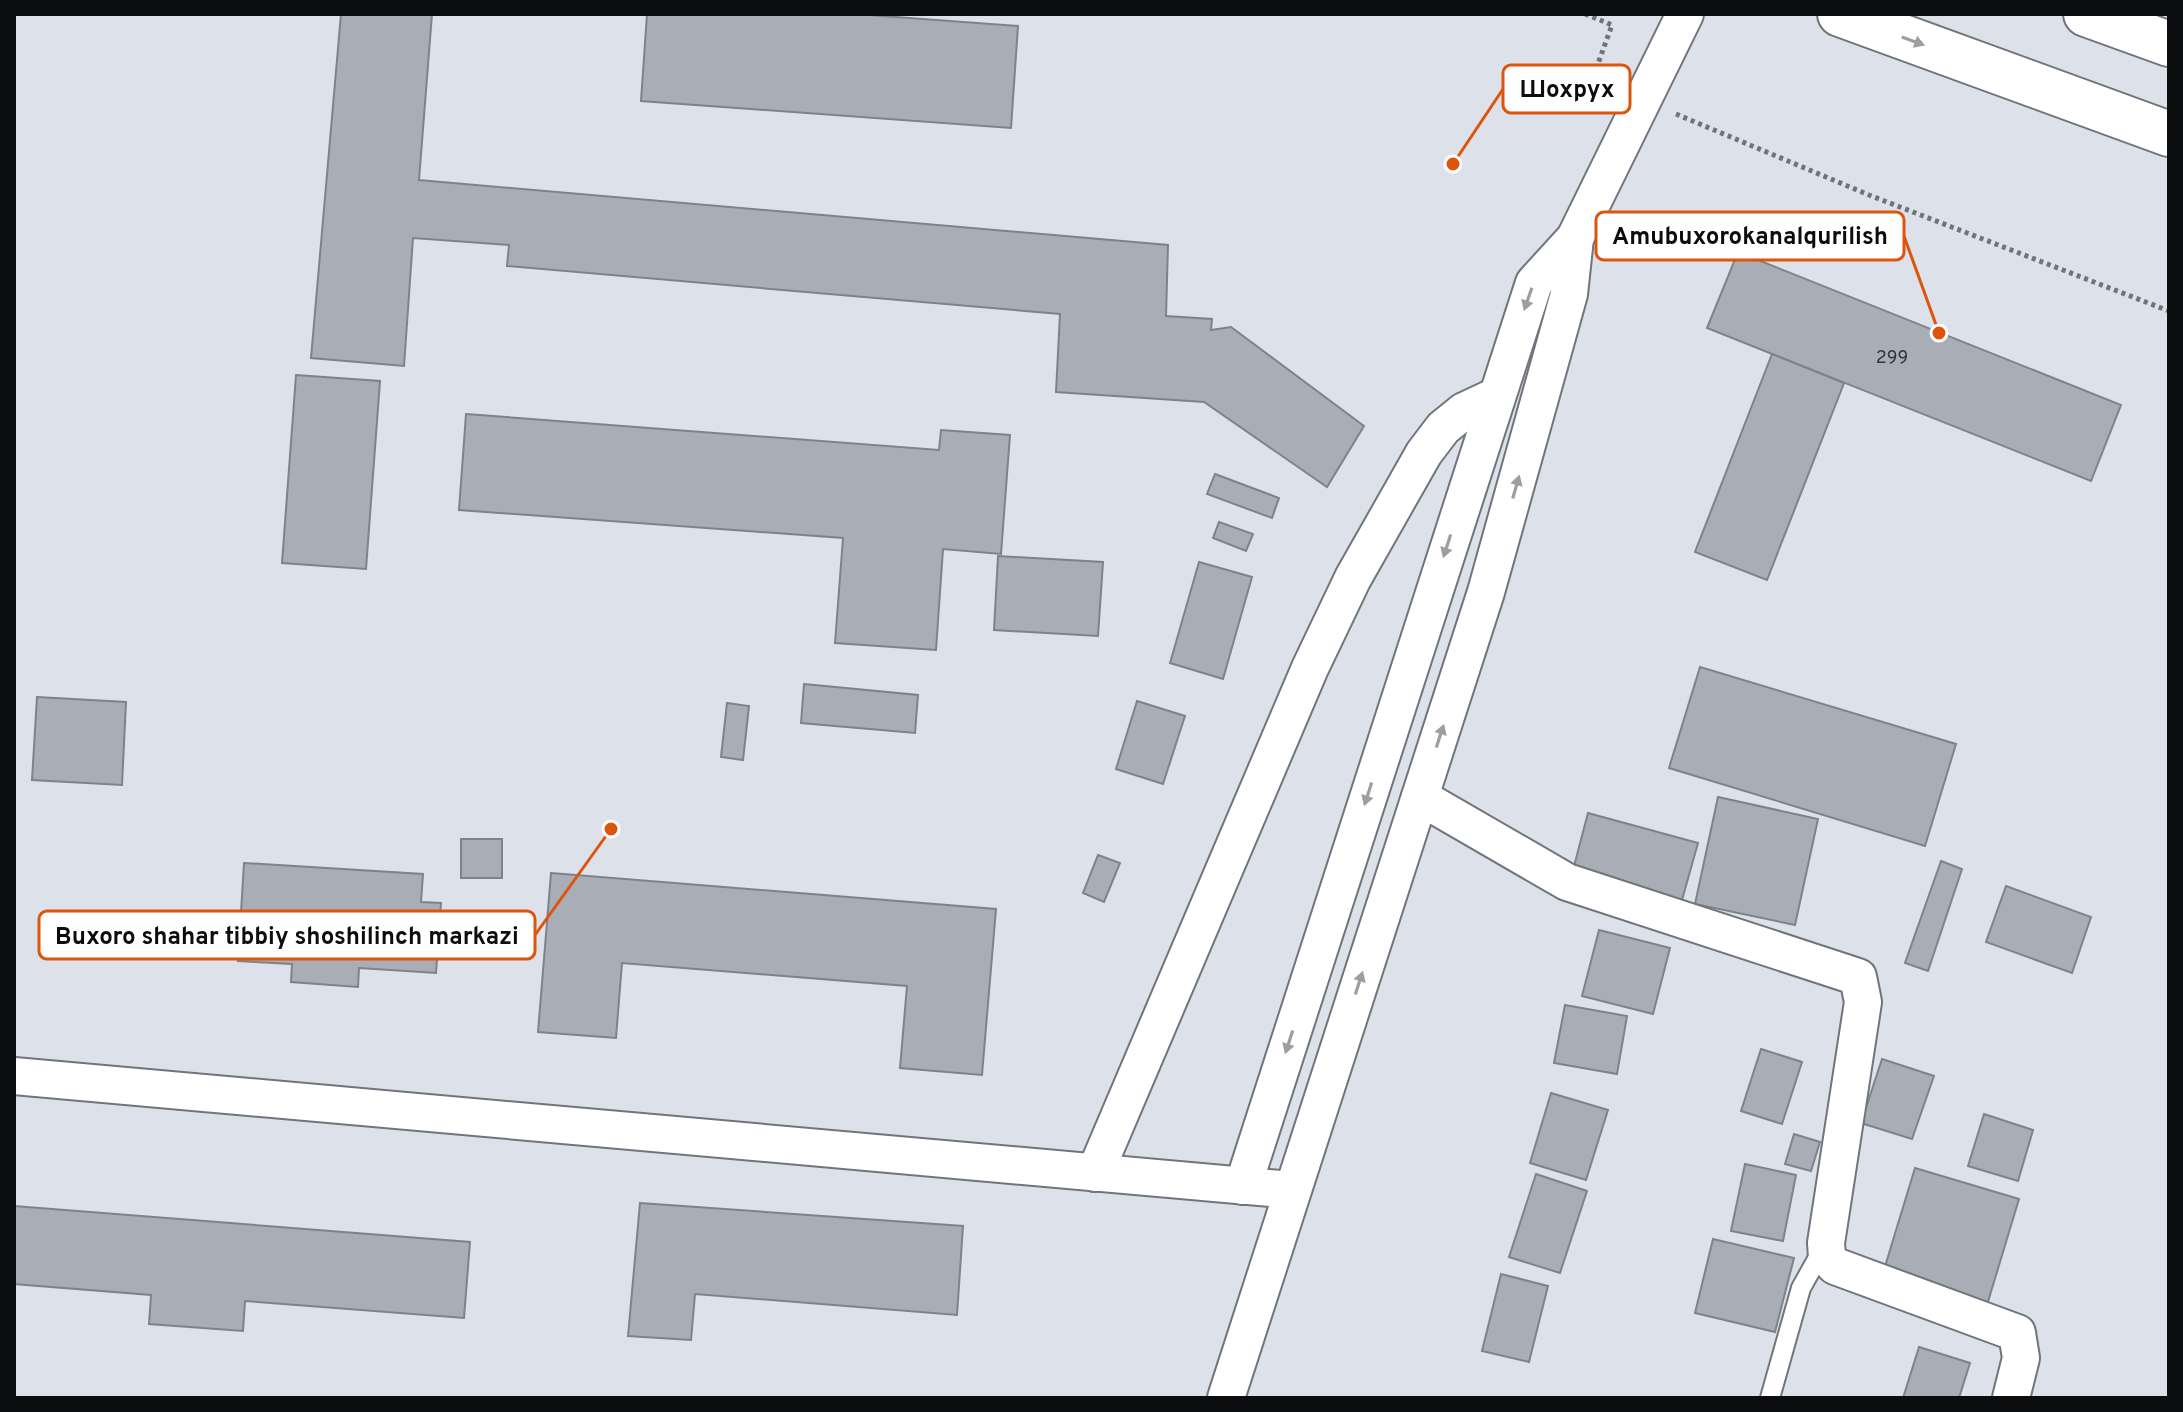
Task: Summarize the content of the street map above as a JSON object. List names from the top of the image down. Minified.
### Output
{"places":["Шохрух","Amubuxorokanalqurilish","Buxoro shahar tibbiy shoshilinch markazi"],"house_numbers":["299"]}
